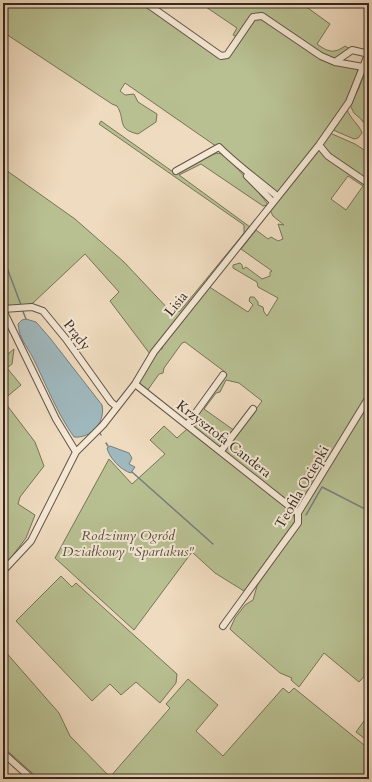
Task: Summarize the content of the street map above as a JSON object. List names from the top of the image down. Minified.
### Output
{"streets":{"street":["Lisia","Prądy","Krzysztofa Candera","Teofila Ociepki"]},"crossings":[["Lisia","Prądy"],["Lisia","Krzysztofa Candera"],["Krzysztofa Candera","Teofila Ociepki"]],"parks":["Rodzinny Ogród Działkowy \"Spartakus\""]}
